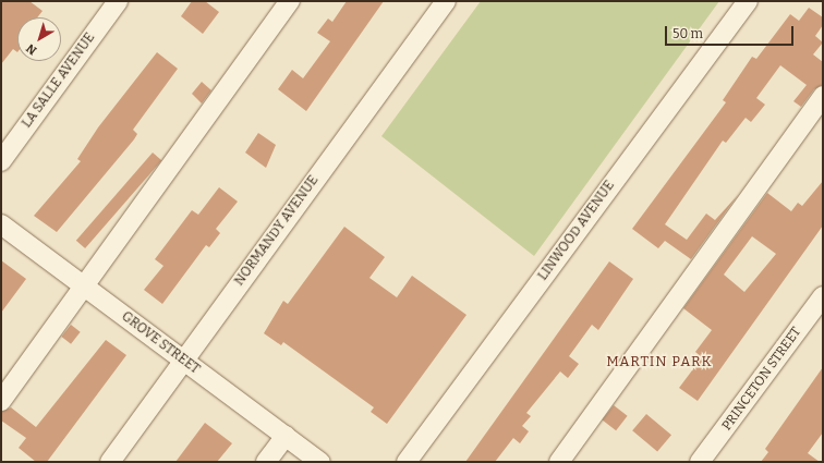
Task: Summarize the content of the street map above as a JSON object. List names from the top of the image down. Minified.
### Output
{"streets":{"street":["LA SALLE AVENUE","NORMANDY AVENUE","LINWOOD AVENUE","GROVE STREET","PRINCETON STREET"]},"crossings":[["NORMANDY AVENUE","GROVE STREET"]],"districts":["MARTIN PARK"],"scale_bar":"50 m","north":"bottom left"}
